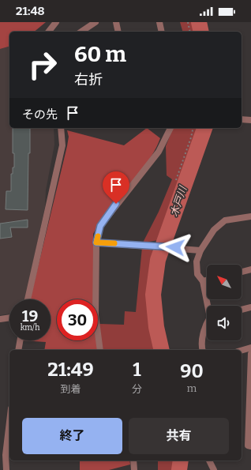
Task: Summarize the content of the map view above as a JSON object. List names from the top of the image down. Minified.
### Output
{"water":["木戸川"],"north":"top left","page":{"status":"21:48","turn":["60 m","右折"],"then":"その先","speed":"19 km/h","limit":"30","eta":["21:49","到着","1","分","90","m"],"buttons":["終了","共有"]}}
